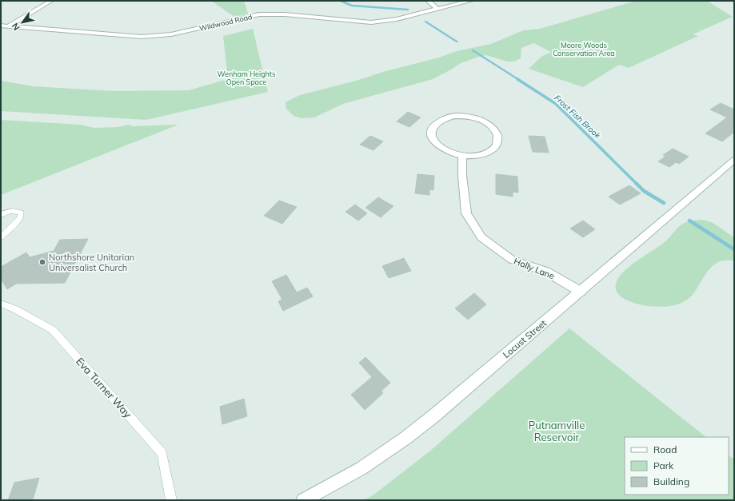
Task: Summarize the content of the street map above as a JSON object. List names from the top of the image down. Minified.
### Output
{"streets":{"street":["Wildwood Road","Holly Lane","Locust Street"],"lane":["Eva Turner Way"]},"crossings":[["Holly Lane","Locust Street"]],"water":["Frost Fish Brook"],"parks":["Moore Woods Conservation Area","Wenham Heights Open Space","Putnamville Reservoir"],"places":["Northshore Unitarian Universalist Church"],"legend":["Road","Park","Building"],"north":"bottom left"}
